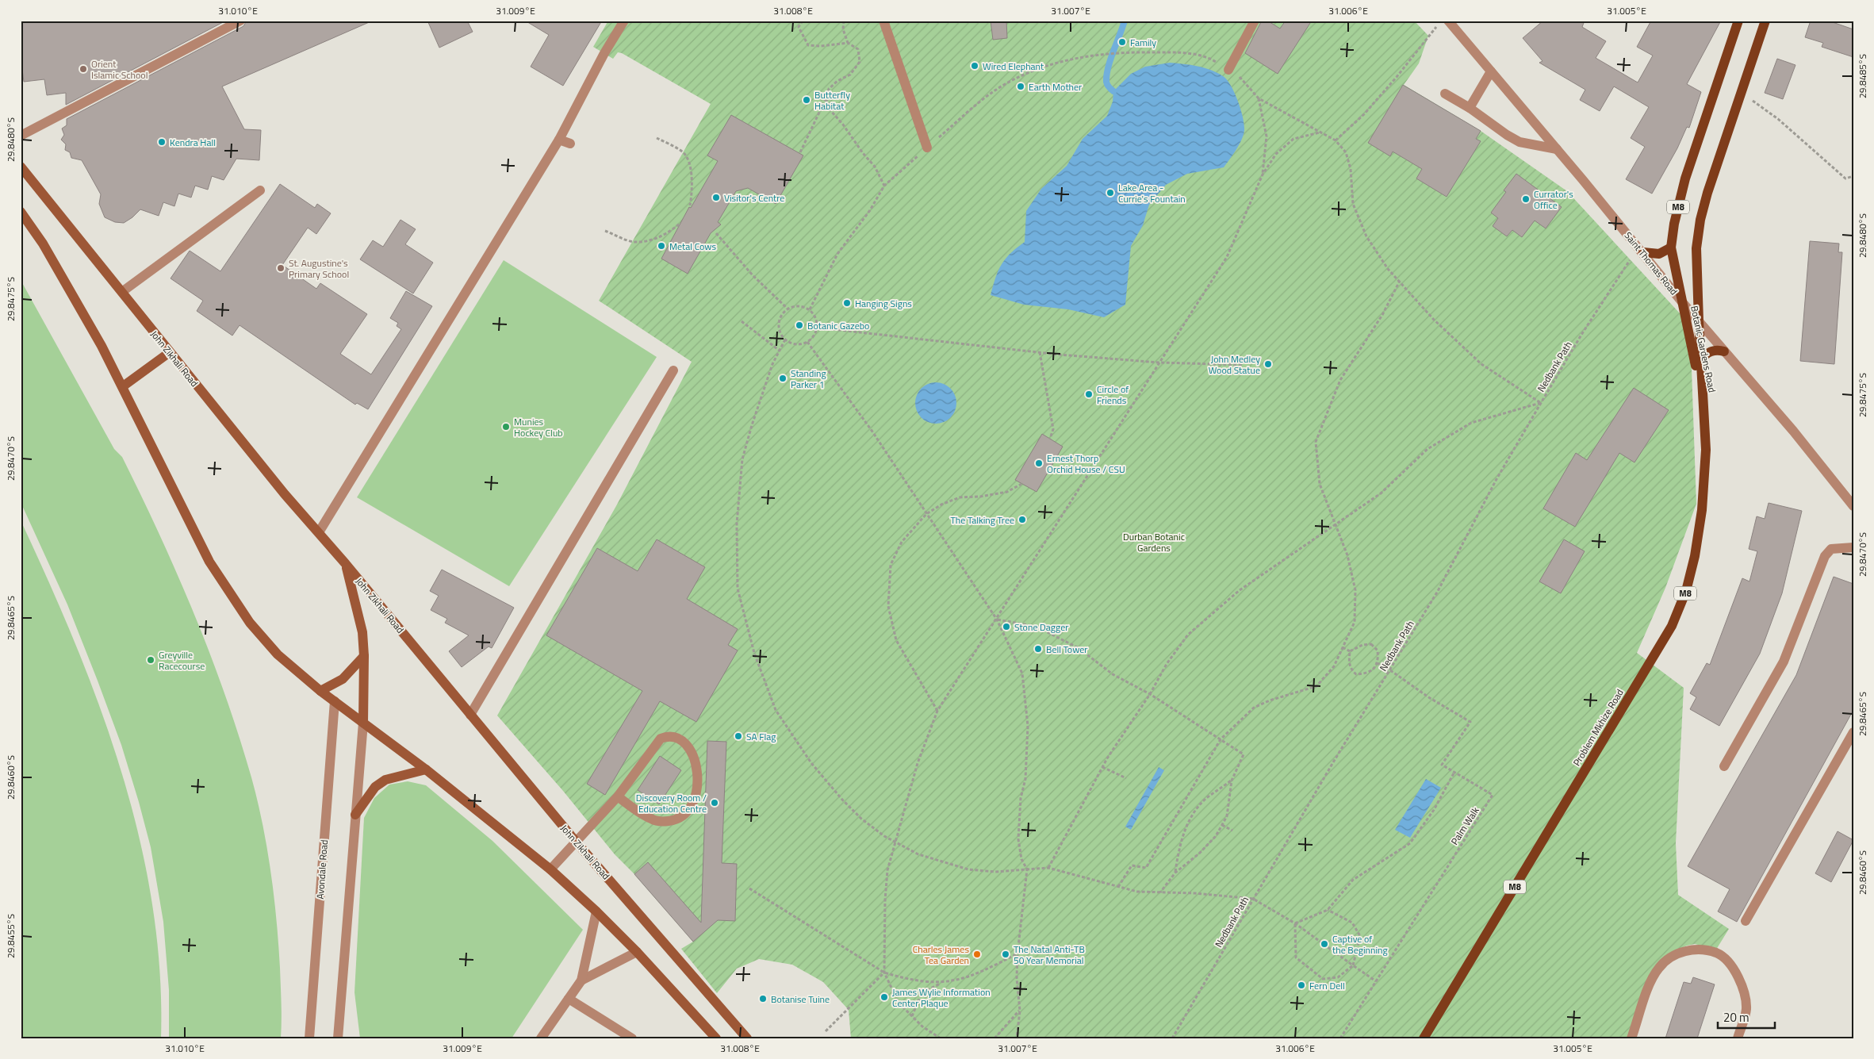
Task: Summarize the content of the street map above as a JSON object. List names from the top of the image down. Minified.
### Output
{"streets":{"main road":["M8","Botanic Gardens Road","John Zikhali Road","Problem Mkhize Road"],"street":["Saint Thomas Road","Avondale Road"],"path":["Nedbank Path","Palm Walk"]},"crossings":[["Saint Thomas Road","Botanic Gardens Road"],["Botanic Gardens Road","Problem Mkhize Road"],["Nedbank Path","Palm Walk"]],"parks":["Durban Botanic Gardens"],"places":["Family","Wired Elephant","Orient Islamic School","Earth Mother","Butterfly Habitat","Kendra Hall","Lake Area - Currie's Fountain","Visitor's Centre","Currator's Office","Metal Cows","St. Augustine's Primary School","Hanging Signs","Botanic Gazebo","John Medley Wood Statue","Standing Parker 1","Circle of Friends","Munies Hockey Club","Ernest Thorp Orchid House / CSU","The Talking Tree","Stone Dagger","Bell Tower","Greyville Racecourse","SA Flag","Discovery Room / Education Centre","Captive of the Beginning","Charles James Tea Garden","The Natal Anti-TB 50 Year Memorial","Fern Dell","James Wylie Information Center Plaque","Botanise Tuine"],"scale_bar":"20 m","coordinates":["31.010°E","31.009°E","31.008°E","31.007°E","31.006°E","31.005°E","29.8485°S","29.8480°S","29.8475°S","29.8470°S","29.8465°S","29.8460°S","29.8455°S"]}
